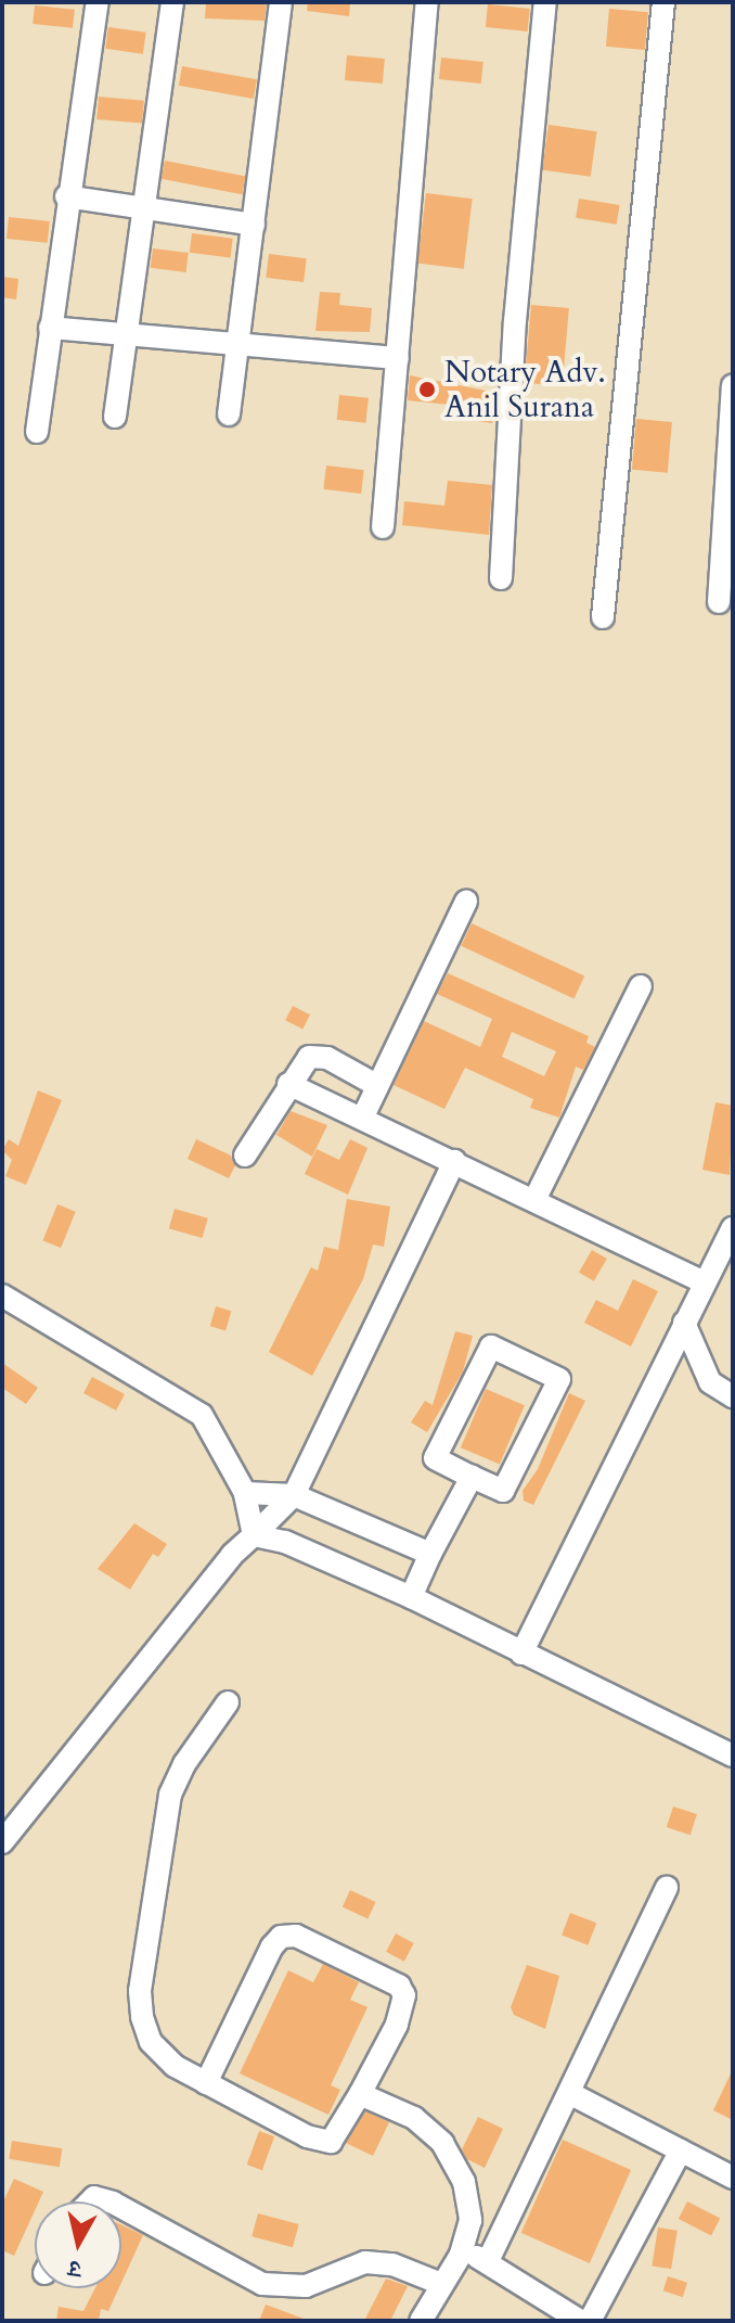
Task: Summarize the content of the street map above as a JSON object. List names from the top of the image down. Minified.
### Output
{"places":["Notary Adv. Anil Surana"],"north":"bottom"}
